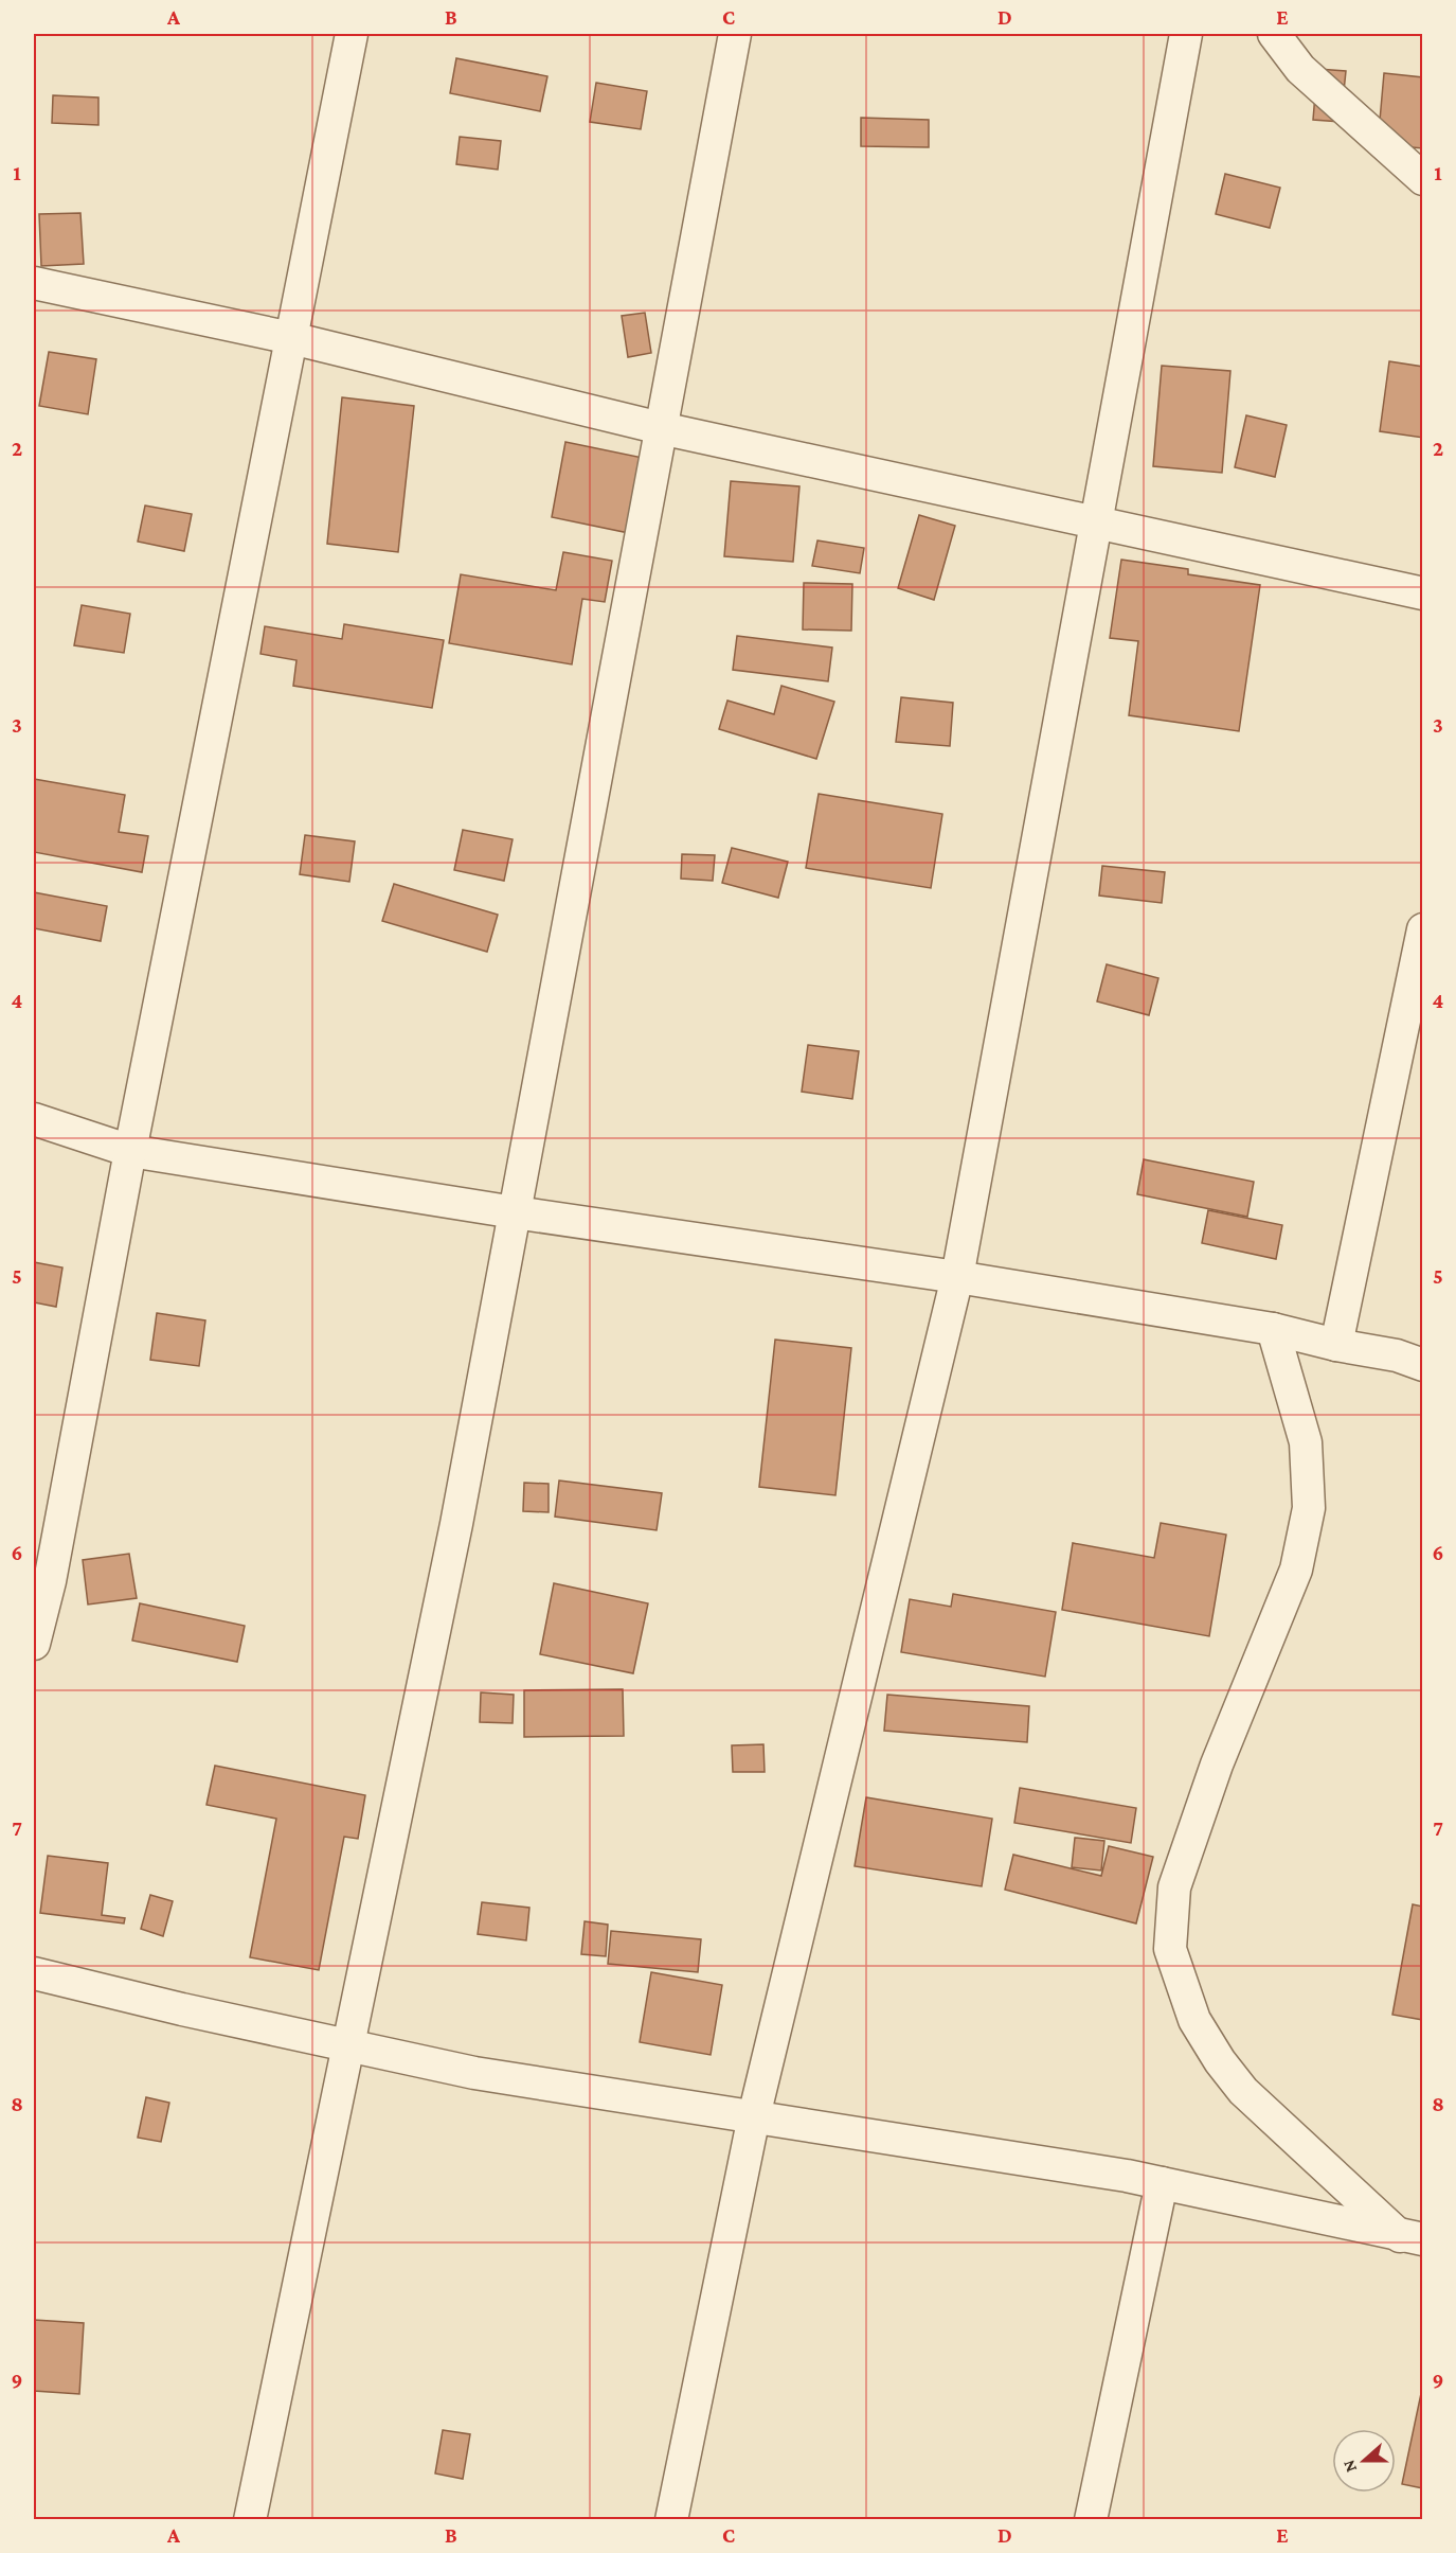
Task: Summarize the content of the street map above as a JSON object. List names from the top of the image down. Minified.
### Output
{"north":"left","grid":{"columns":["A","B","C","D","E"],"rows":["1","2","3","4","5","6","7","8","9"]}}
